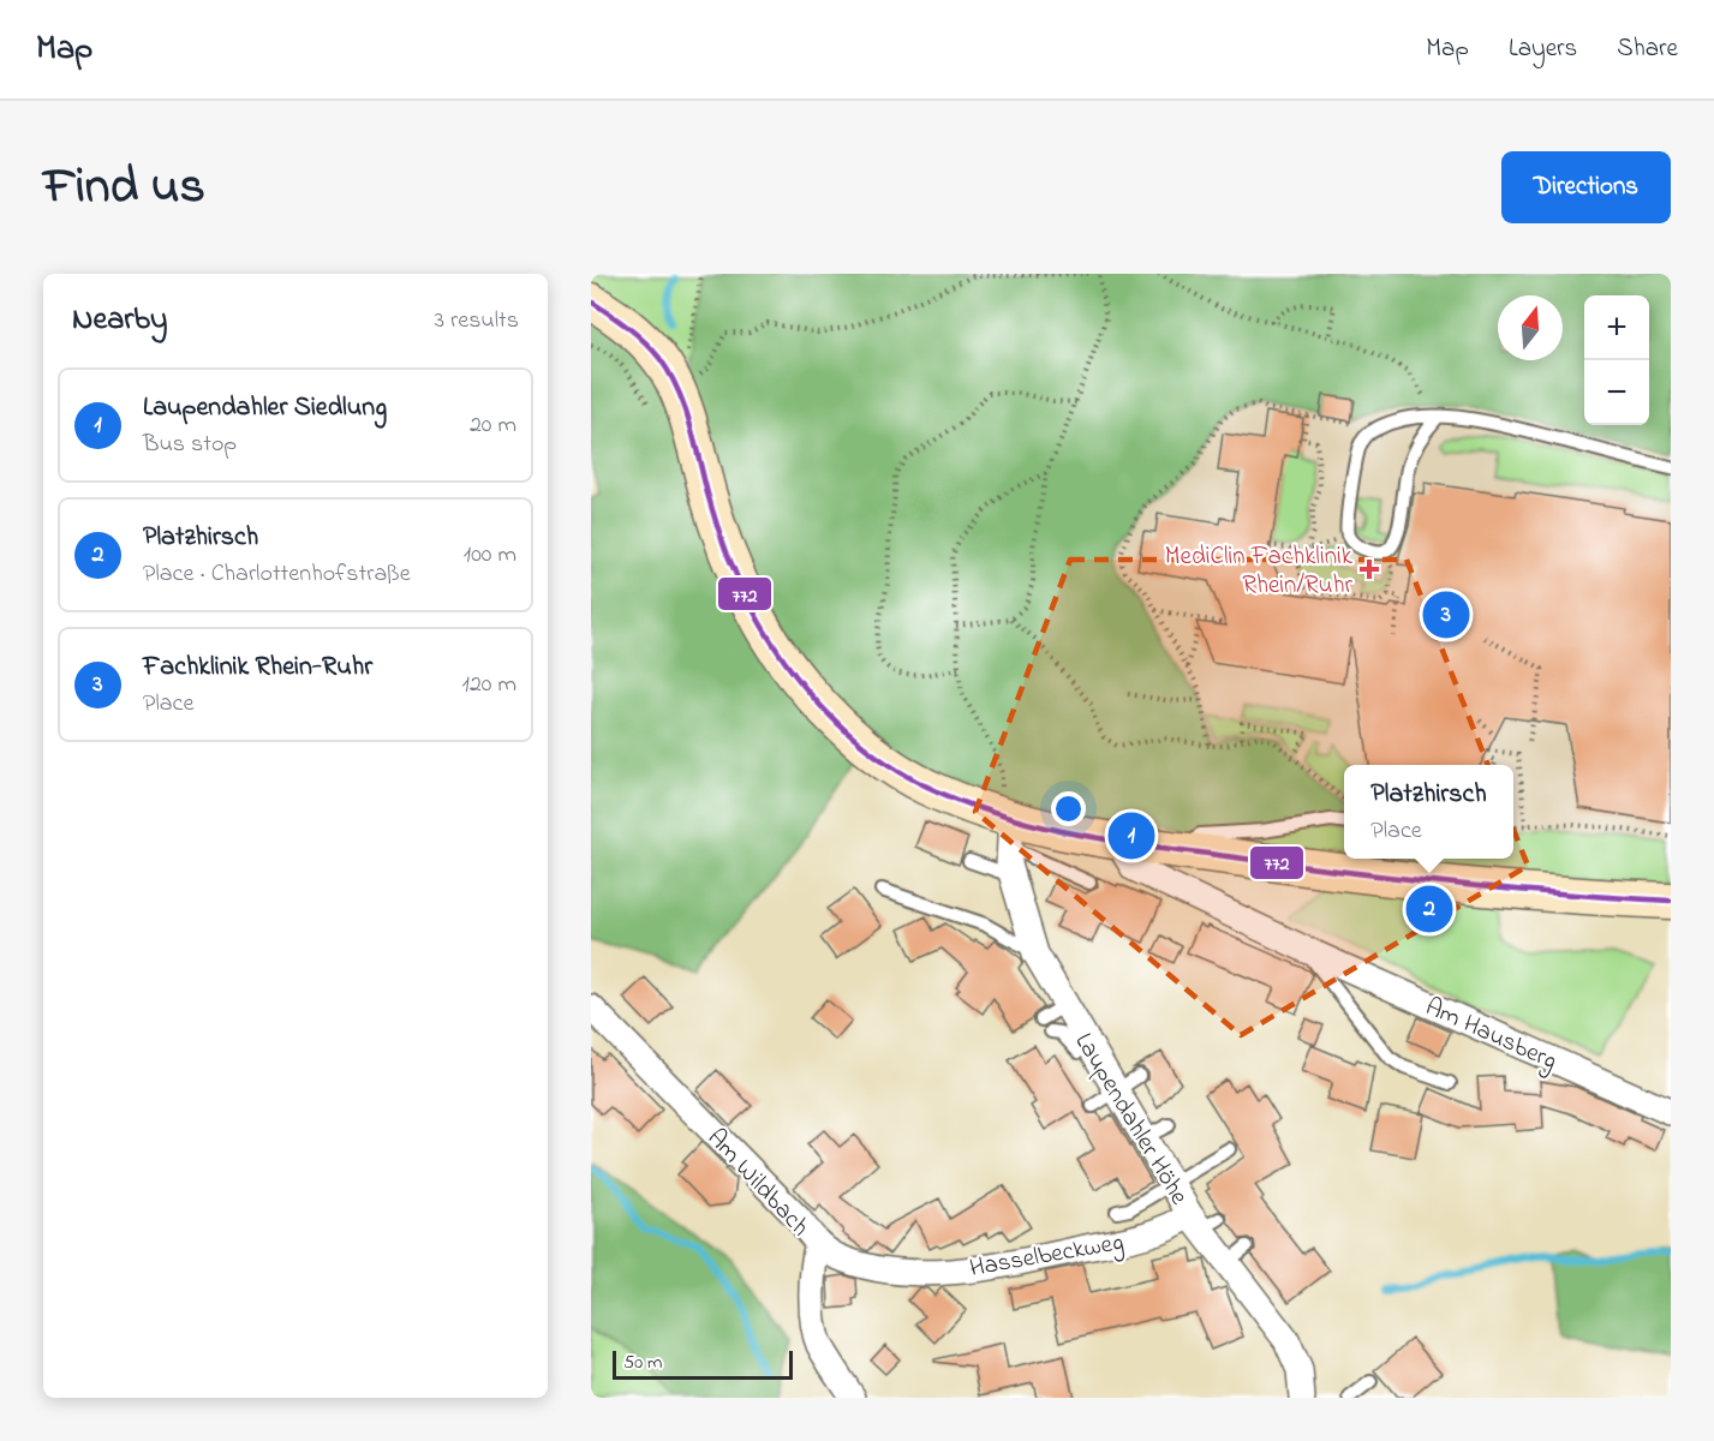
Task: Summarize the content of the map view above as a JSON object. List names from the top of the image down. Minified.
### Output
{"streets":{"street":["Am Hausberg","Laupendahler Höhe","Am Wildbach","Hasselbeckweg"]},"crossings":[["Laupendahler Höhe","Hasselbeckweg"],["Am Wildbach","Hasselbeckweg"]],"places":{"health":["MediClin Fachklinik Rhein/Ruhr"]},"lines":["transit line 772"],"scale_bar":"50 m","north":"top","page":{"header":"Map","nav":["Map","Layers","Share"],"title":"Find us","buttons":"Directions","heading":["Nearby","3 results"],"map_buttons":["+","−"],"list":[{"mark":"1","name":"Laupendahler Siedlung","note":"Bus stop","value":"20 m"},{"mark":"2","name":"Platzhirsch","note":"Place · Charlottenhofstraße","value":"100 m"},{"mark":"3","name":"Fachklinik Rhein-Ruhr","note":"Place","value":"120 m"}],"pins":["3","1","2"],"popup":["Platzhirsch","Place"],"scale":"50 m"}}
